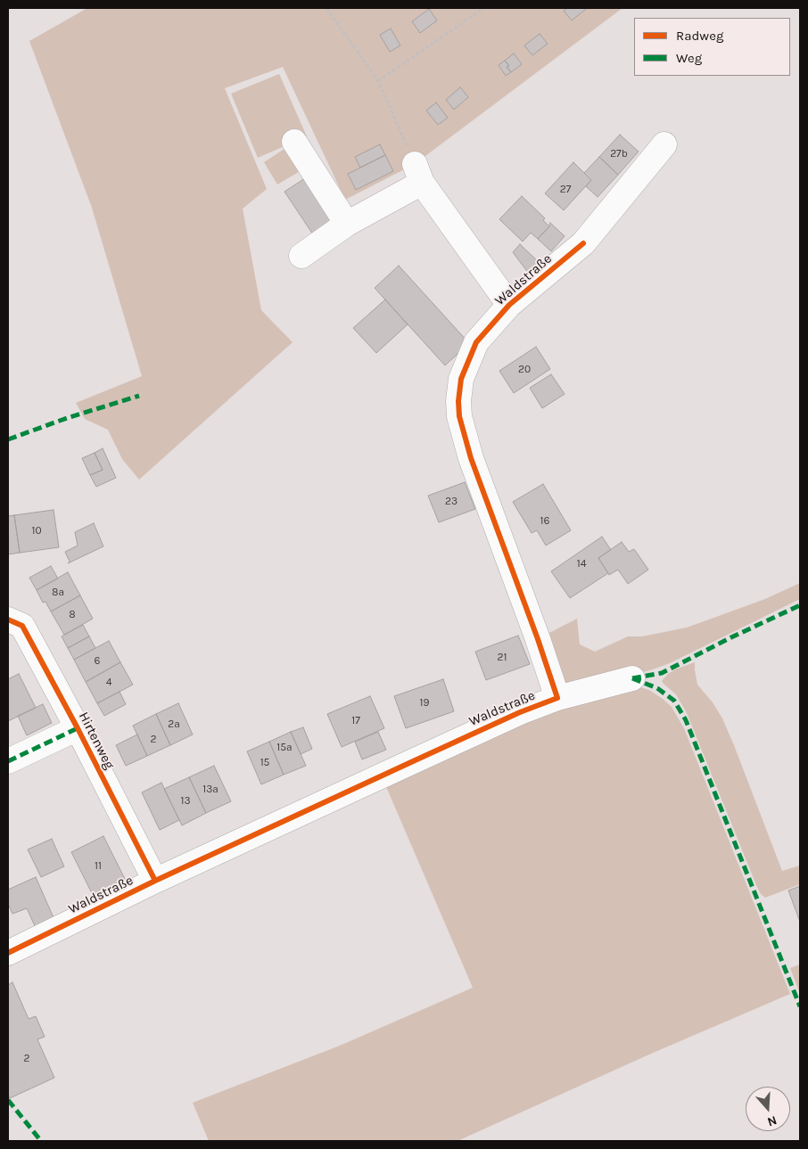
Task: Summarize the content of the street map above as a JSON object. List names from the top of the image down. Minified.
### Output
{"streets":{"street":["Waldstraße","Hirtenweg"]},"crossings":[["Waldstraße","Hirtenweg"]],"house_numbers":["27b","27","20","23","16","10","14","8a","8","21","6","4","19","17","2a","2","15a","15","13a","13","11","2"],"legend":["Radweg","Weg"],"north":"bottom"}
